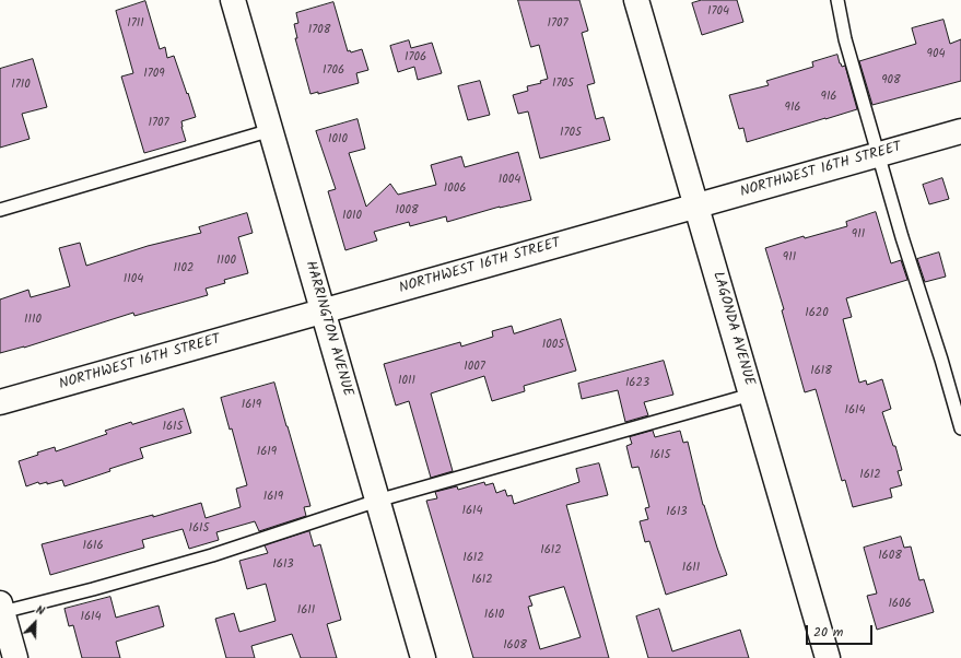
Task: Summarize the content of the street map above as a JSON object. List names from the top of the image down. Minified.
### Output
{"streets":{"street":["NORTHWEST 16TH STREET","HARRINGTON AVENUE","LAGONDA AVENUE"]},"crossings":[["NORTHWEST 16TH STREET","HARRINGTON AVENUE"],["NORTHWEST 16TH STREET","LAGONDA AVENUE"]],"house_numbers":["1704","1711","1707","1708","904","1706","1706","1709","908","1705","1710","916","916","1707","1705","1010","1004","1006","1008","1010","911","911","1100","1102","1104","1620","1110","1005","1007","1618","1011","1623","1619","1614","1615","1619","1615","1612","1619","1614","1613","1615","1616","1612","1608","1612","1613","1611","1612","1606","1611","1610","1614","1608"],"scale_bar":"20 m","north":"top right"}
